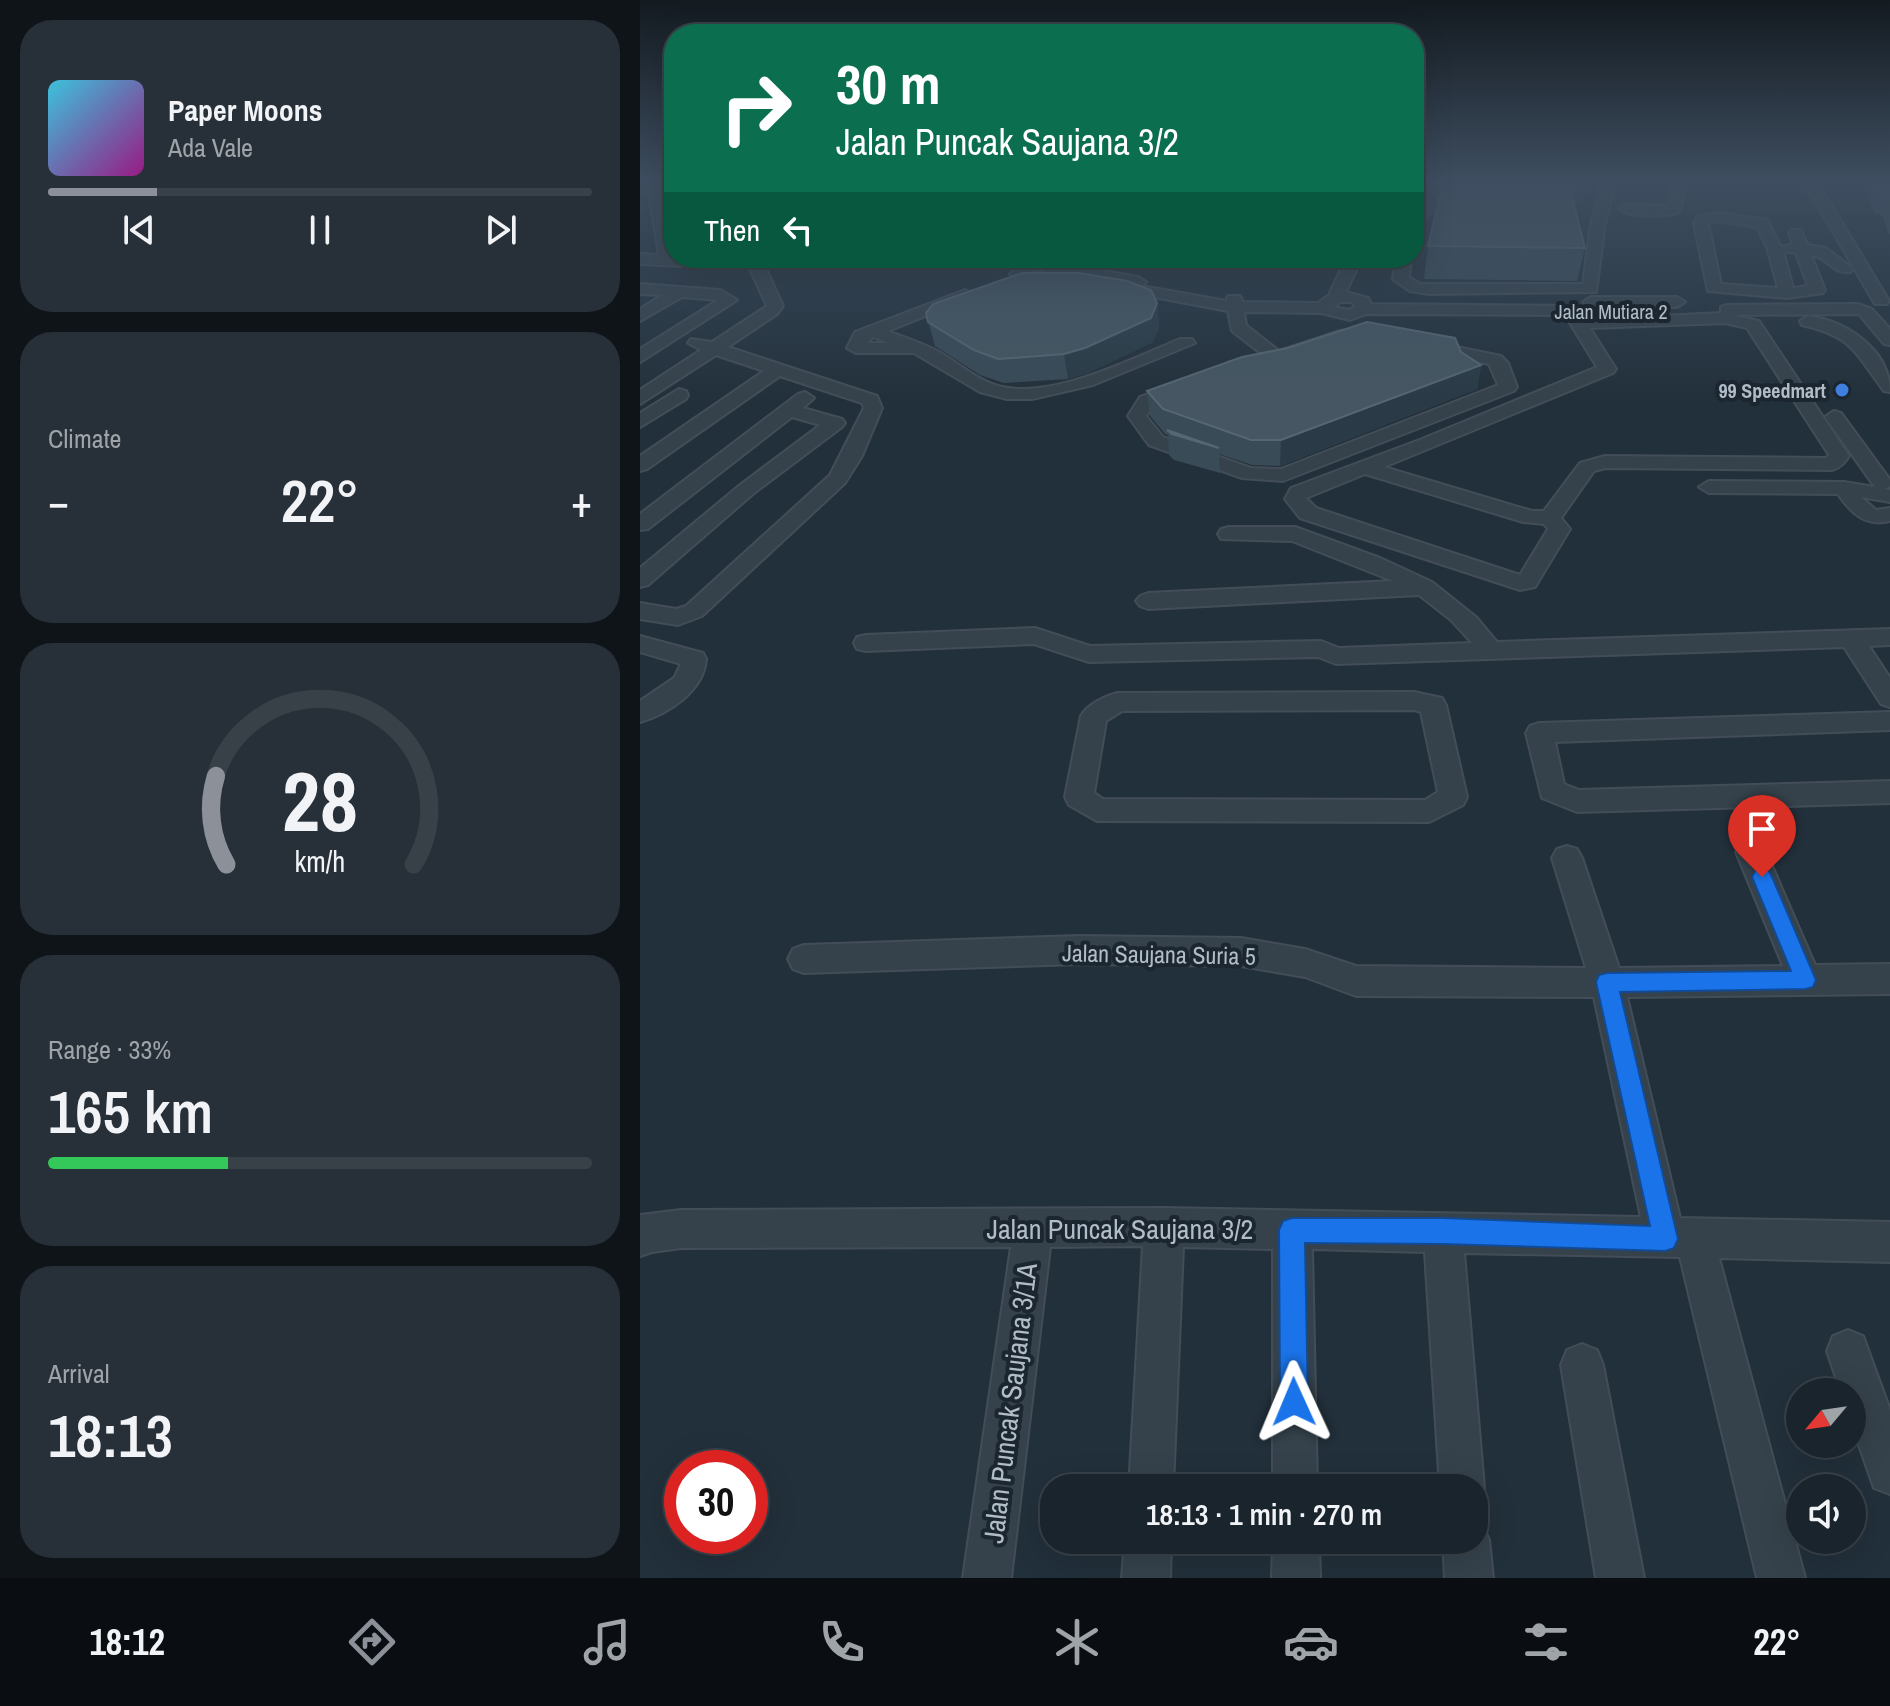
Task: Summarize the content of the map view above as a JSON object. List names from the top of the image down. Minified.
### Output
{"streets":{"street":["Jalan Mutiara 2","Jalan Saujana Suria 5","Jalan Puncak Saujana 3/2","Jalan Puncak Saujana 3/1A"]},"crossings":[["Jalan Puncak Saujana 3/2","Jalan Puncak Saujana 3/1A"]],"places":["99 Speedmart"],"north":"bottom left","page":{"turn":["30 m","Jalan Puncak Saujana 3/2"],"song":["Paper Moons","Ada Vale"],"then":"Then","tile":["Climate",["Range · 33%","165 km"],["Arrival","18:13"]],"heat":["−","22°","+"],"limit":"30","trip":"18:13 · 1 min · 270 m","tabs":["18:12","22°"],"gauge":["28","km/h"]}}
